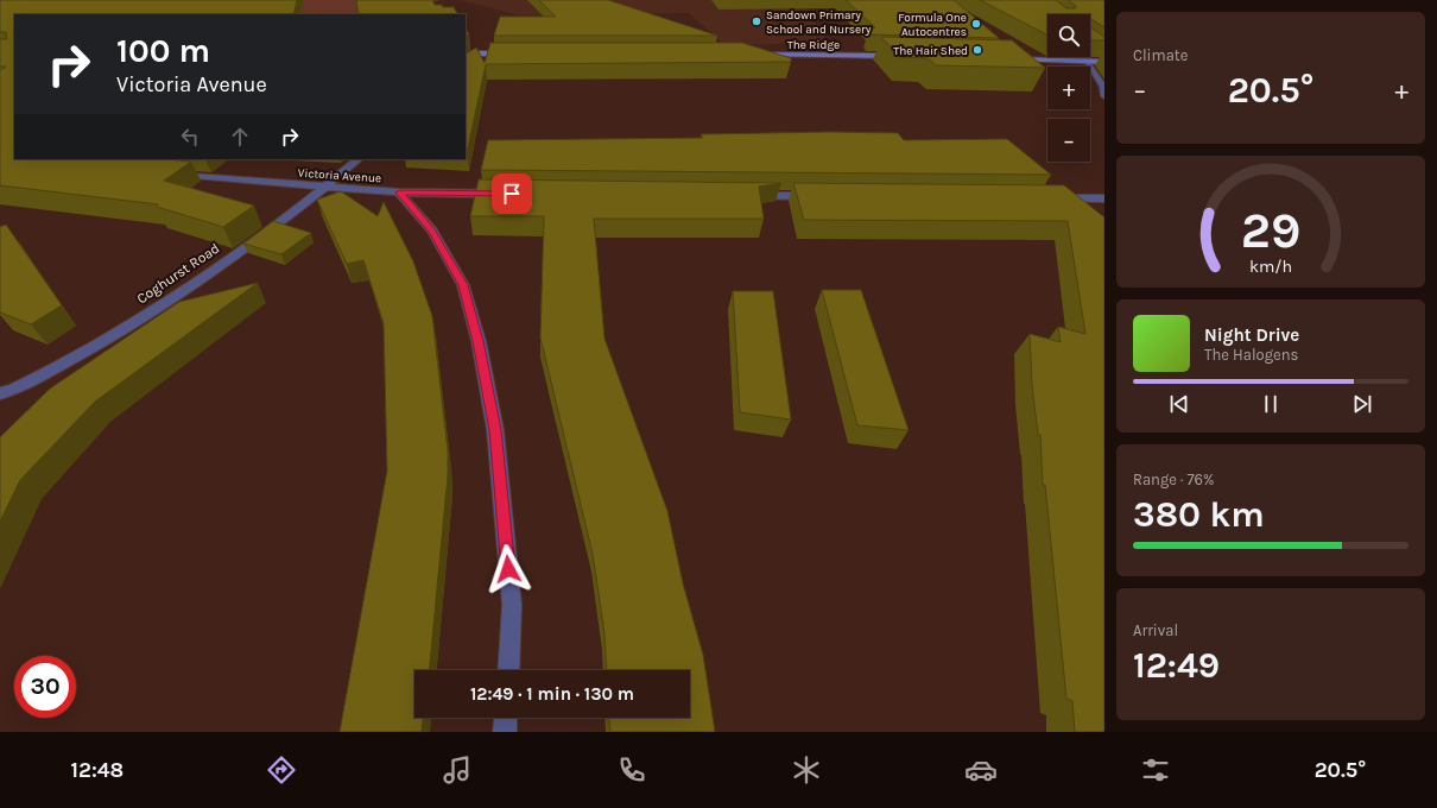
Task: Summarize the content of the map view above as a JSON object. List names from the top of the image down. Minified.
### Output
{"streets":{"main road":["The Ridge"],"street":["Victoria Avenue","Coghurst Road"]},"crossings":[["Victoria Avenue","Coghurst Road"]],"places":["Sandown Primary School and Nursery","Formula One Autocentres","The Hair Shed"],"page":{"tile":["Climate",["Range · 76%","380 km"],["Arrival","12:49"]],"map_buttons":["+","−"],"turn":["100 m","Victoria Avenue"],"heat":["−","20.5°","+"],"song":["Night Drive","The Halogens"],"limit":"30","trip":"12:49 · 1 min · 130 m","tabs":["12:48","20.5°"],"gauge":["29","km/h"]}}
